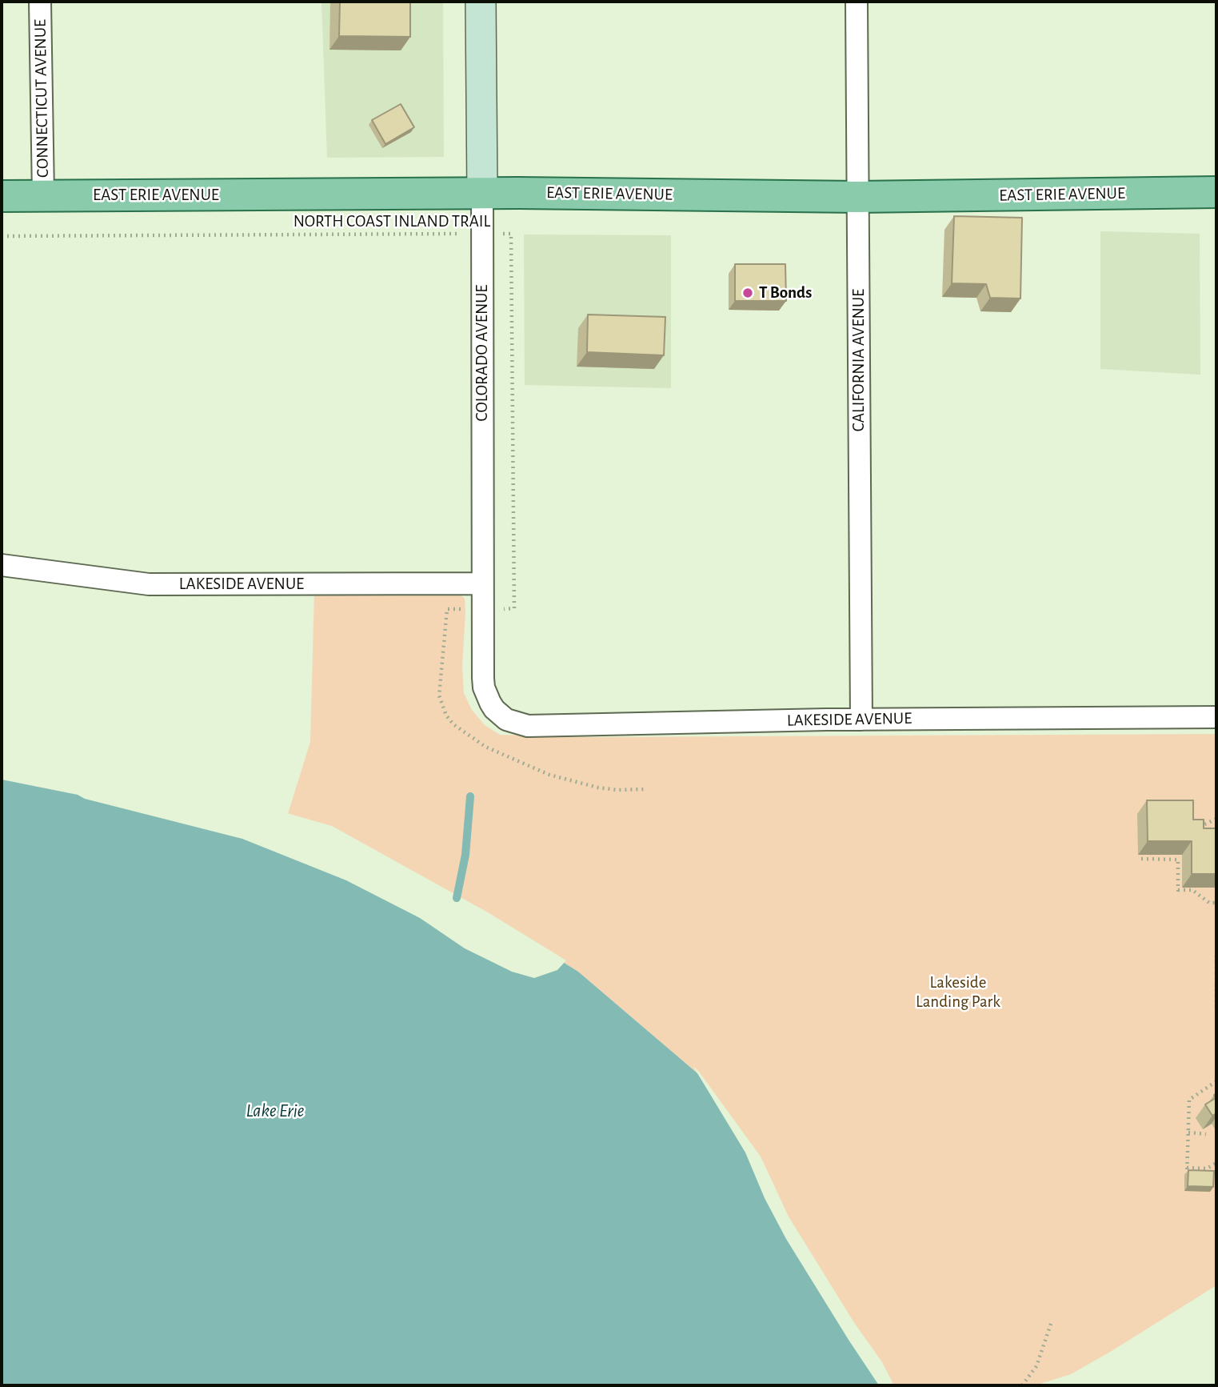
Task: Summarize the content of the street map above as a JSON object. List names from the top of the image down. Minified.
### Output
{"streets":{"main road":["EAST ERIE AVENUE","COLORADO AVENUE"],"street":["CONNECTICUT AVENUE","CALIFORNIA AVENUE","LAKESIDE AVENUE"],"path":["NORTH COAST INLAND TRAIL"]},"crossings":[["CONNECTICUT AVENUE","EAST ERIE AVENUE"],["EAST ERIE AVENUE","COLORADO AVENUE"],["EAST ERIE AVENUE","CALIFORNIA AVENUE"],["NORTH COAST INLAND TRAIL","COLORADO AVENUE"],["COLORADO AVENUE","LAKESIDE AVENUE"],["CALIFORNIA AVENUE","LAKESIDE AVENUE"]],"water":["Lake Erie"],"parks":["Lakeside Landing Park"],"places":["T Bonds"]}
